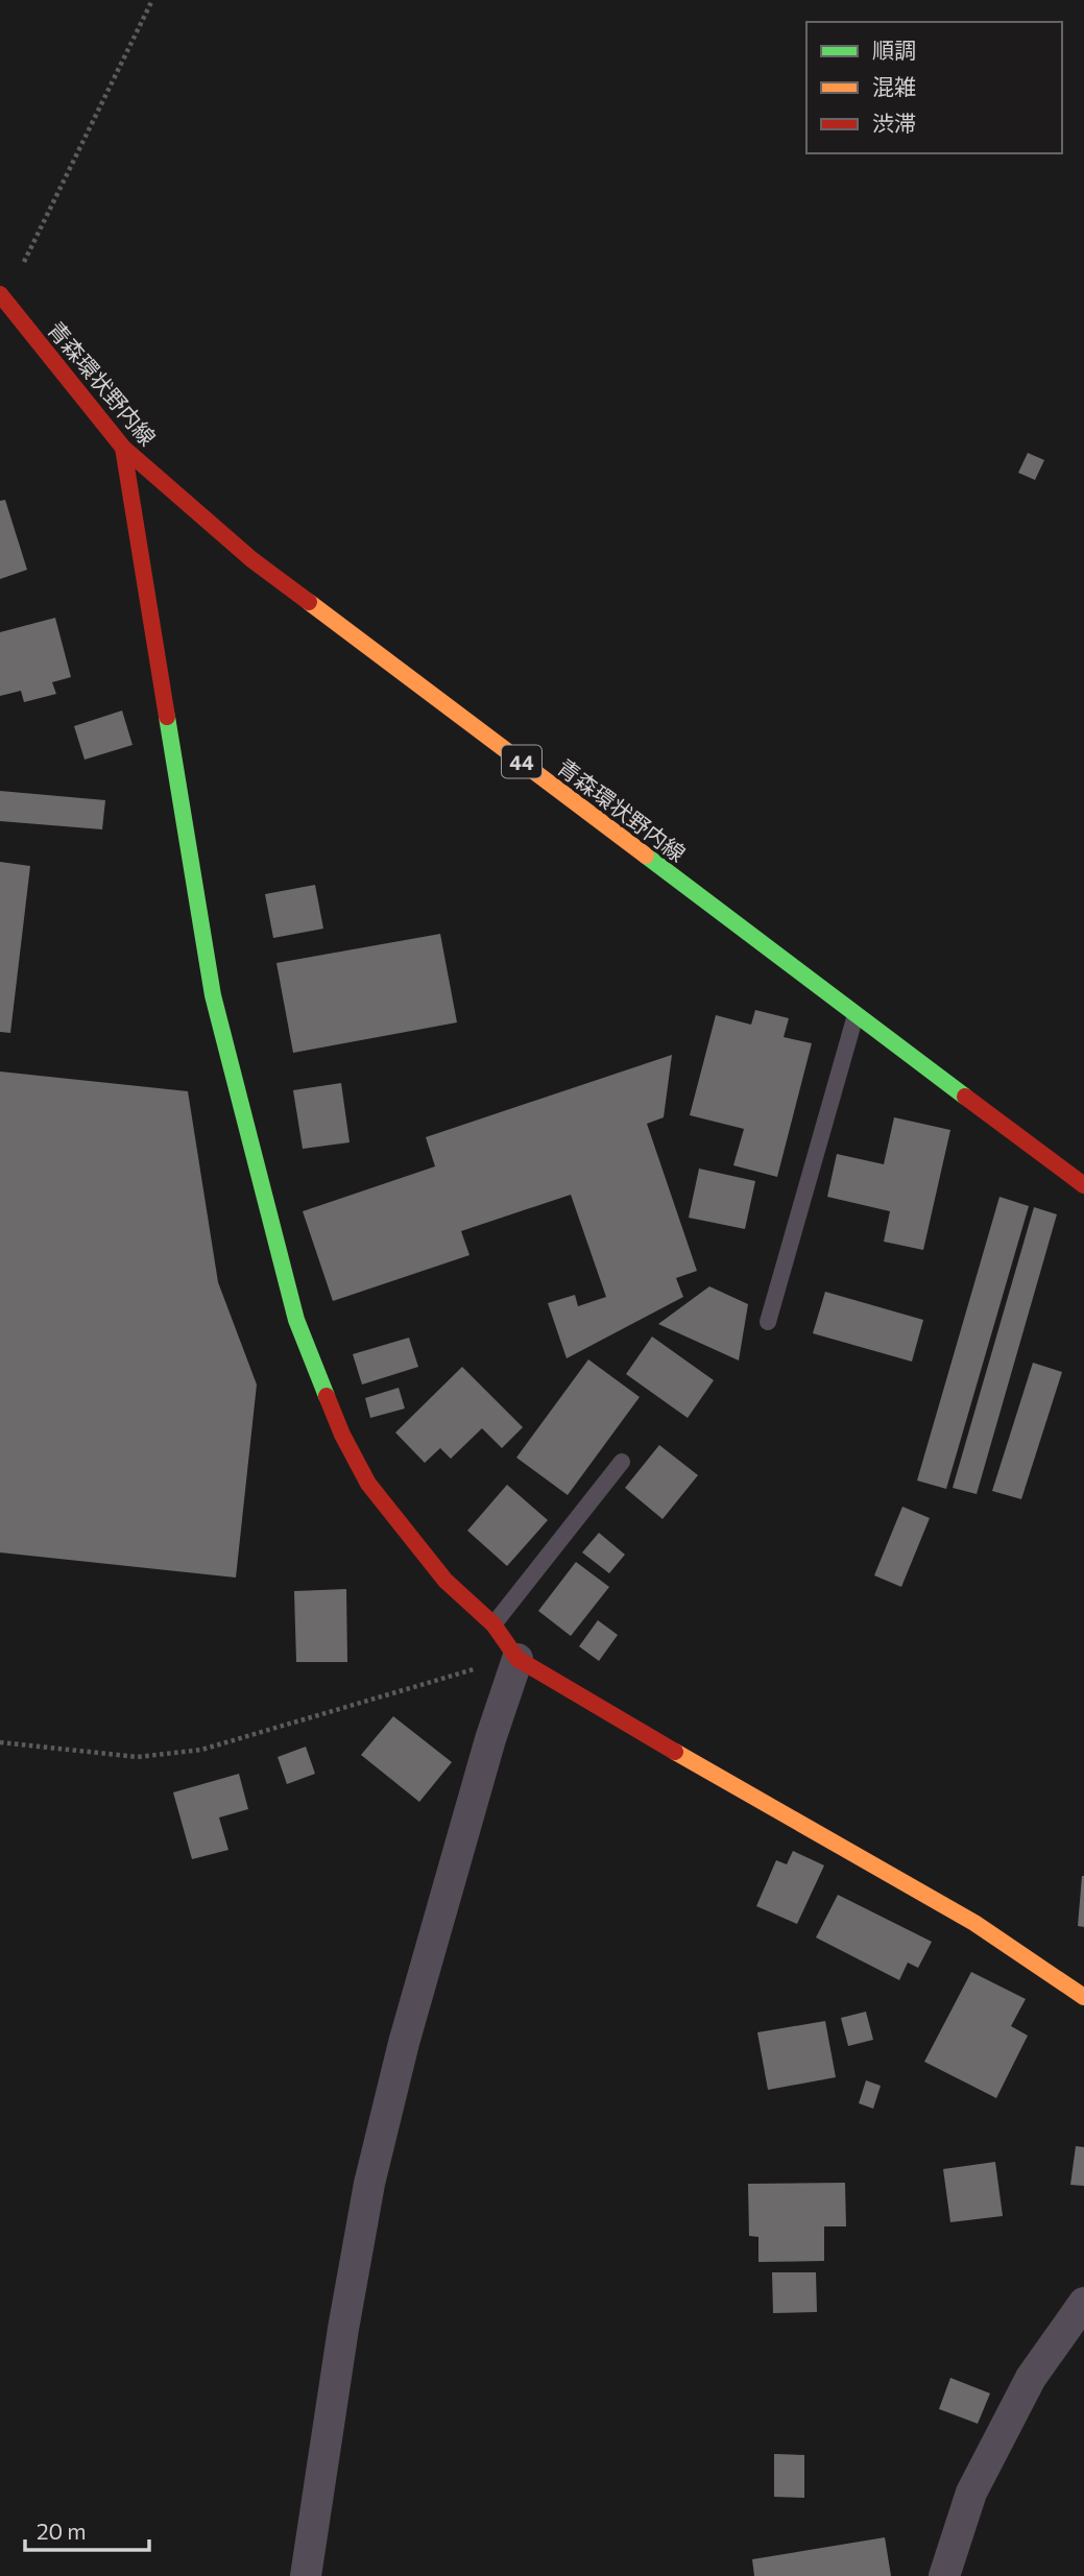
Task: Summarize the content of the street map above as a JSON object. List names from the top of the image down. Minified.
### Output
{"streets":{"street":["青森環状野内線","44"]},"legend":["順調","混雑","渋滞"],"scale_bar":"20 m"}
